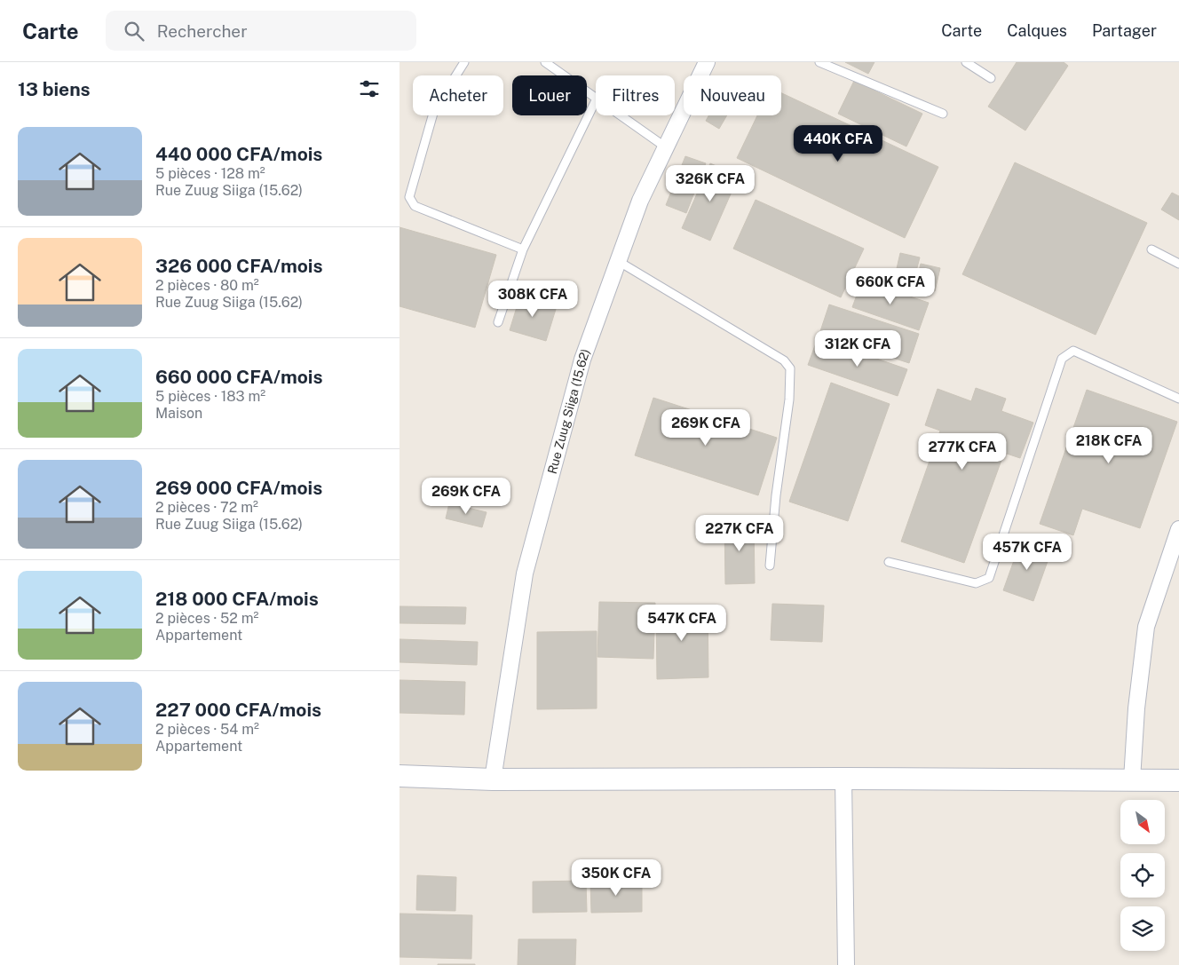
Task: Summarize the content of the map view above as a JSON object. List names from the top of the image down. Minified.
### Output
{"streets":{"street":["Rue Zuug Siiga (15.62)"]},"north":"bottom right","page":{"header":"Carte","search":"Rechercher","nav":["Carte","Calques","Partager"],"heading":"13 biens","chip":["Acheter","Louer","Filtres","Nouveau"],"list":[{"name":"440 000 CFA/mois","note":"5 pièces · 128 m² · Rue Zuug Siiga (15.62)"},{"name":"326 000 CFA/mois","note":"2 pièces · 80 m² · Rue Zuug Siiga (15.62)"},{"name":"660 000 CFA/mois","note":"5 pièces · 183 m² · Maison"},{"name":"269 000 CFA/mois","note":"2 pièces · 72 m² · Rue Zuug Siiga (15.62)"},{"name":"218 000 CFA/mois","note":"2 pièces · 52 m² · Appartement"},{"name":"227 000 CFA/mois","note":"2 pièces · 54 m² · Appartement"}],"price":["440K CFA","326K CFA","660K CFA","308K CFA","312K CFA","269K CFA","218K CFA","277K CFA","269K CFA","227K CFA","457K CFA","547K CFA","350K CFA"]}}
